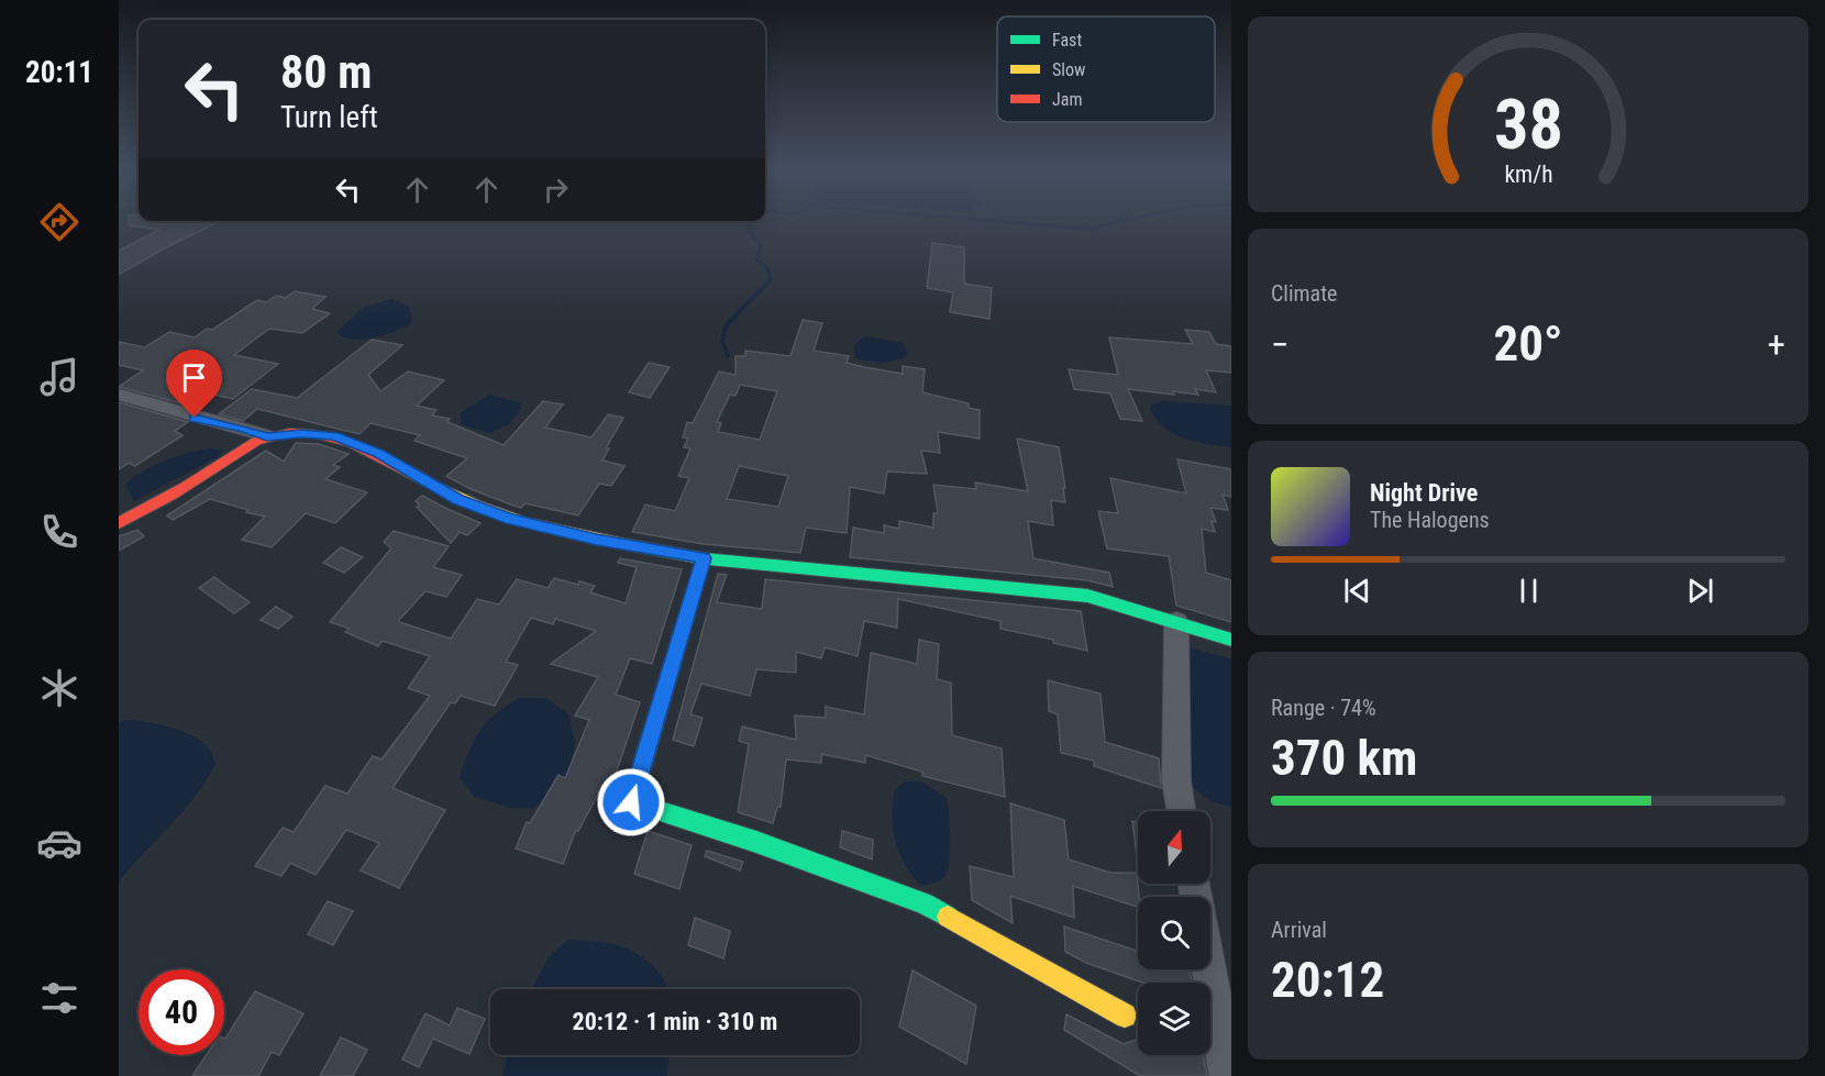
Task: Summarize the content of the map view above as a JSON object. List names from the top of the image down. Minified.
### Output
{"legend":["Fast","Slow","Jam"],"north":"top","page":{"tabs":"20:11","turn":["80 m","Turn left"],"tile":["Climate",["Range · 74%","370 km"],["Arrival","20:12"]],"heat":["−","20°","+"],"song":["Night Drive","The Halogens"],"limit":"40","trip":"20:12 · 1 min · 310 m","gauge":["38","km/h"]}}
